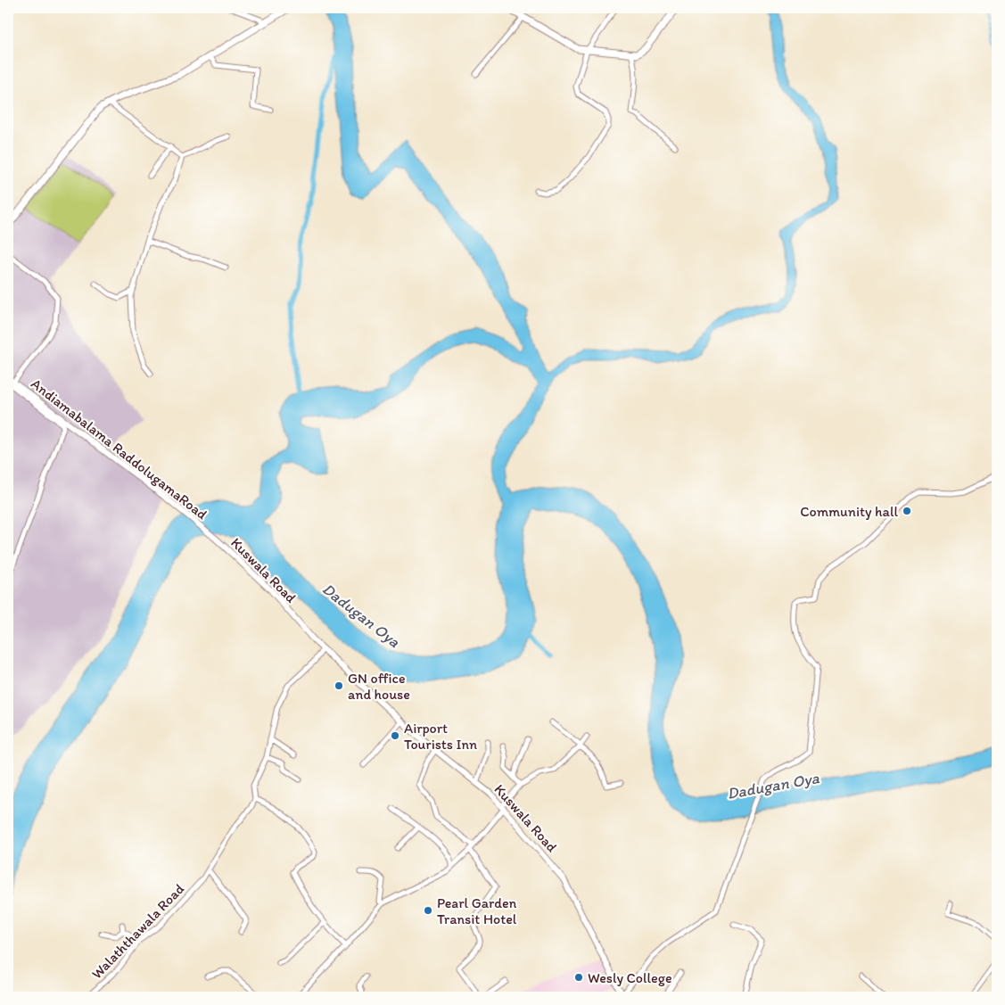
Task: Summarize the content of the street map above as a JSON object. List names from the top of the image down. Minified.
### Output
{"streets":{"street":["Andiamabalama RaddolugamaRoad","Kuswala Road","Walaththawala Road"]},"crossings":[["Andiamabalama RaddolugamaRoad","Kuswala Road"]],"water":["Dadugan Oya"],"places":["Community hall","GN office and house","Airport Tourists Inn","Pearl Garden Transit Hotel","Wesly College"]}
